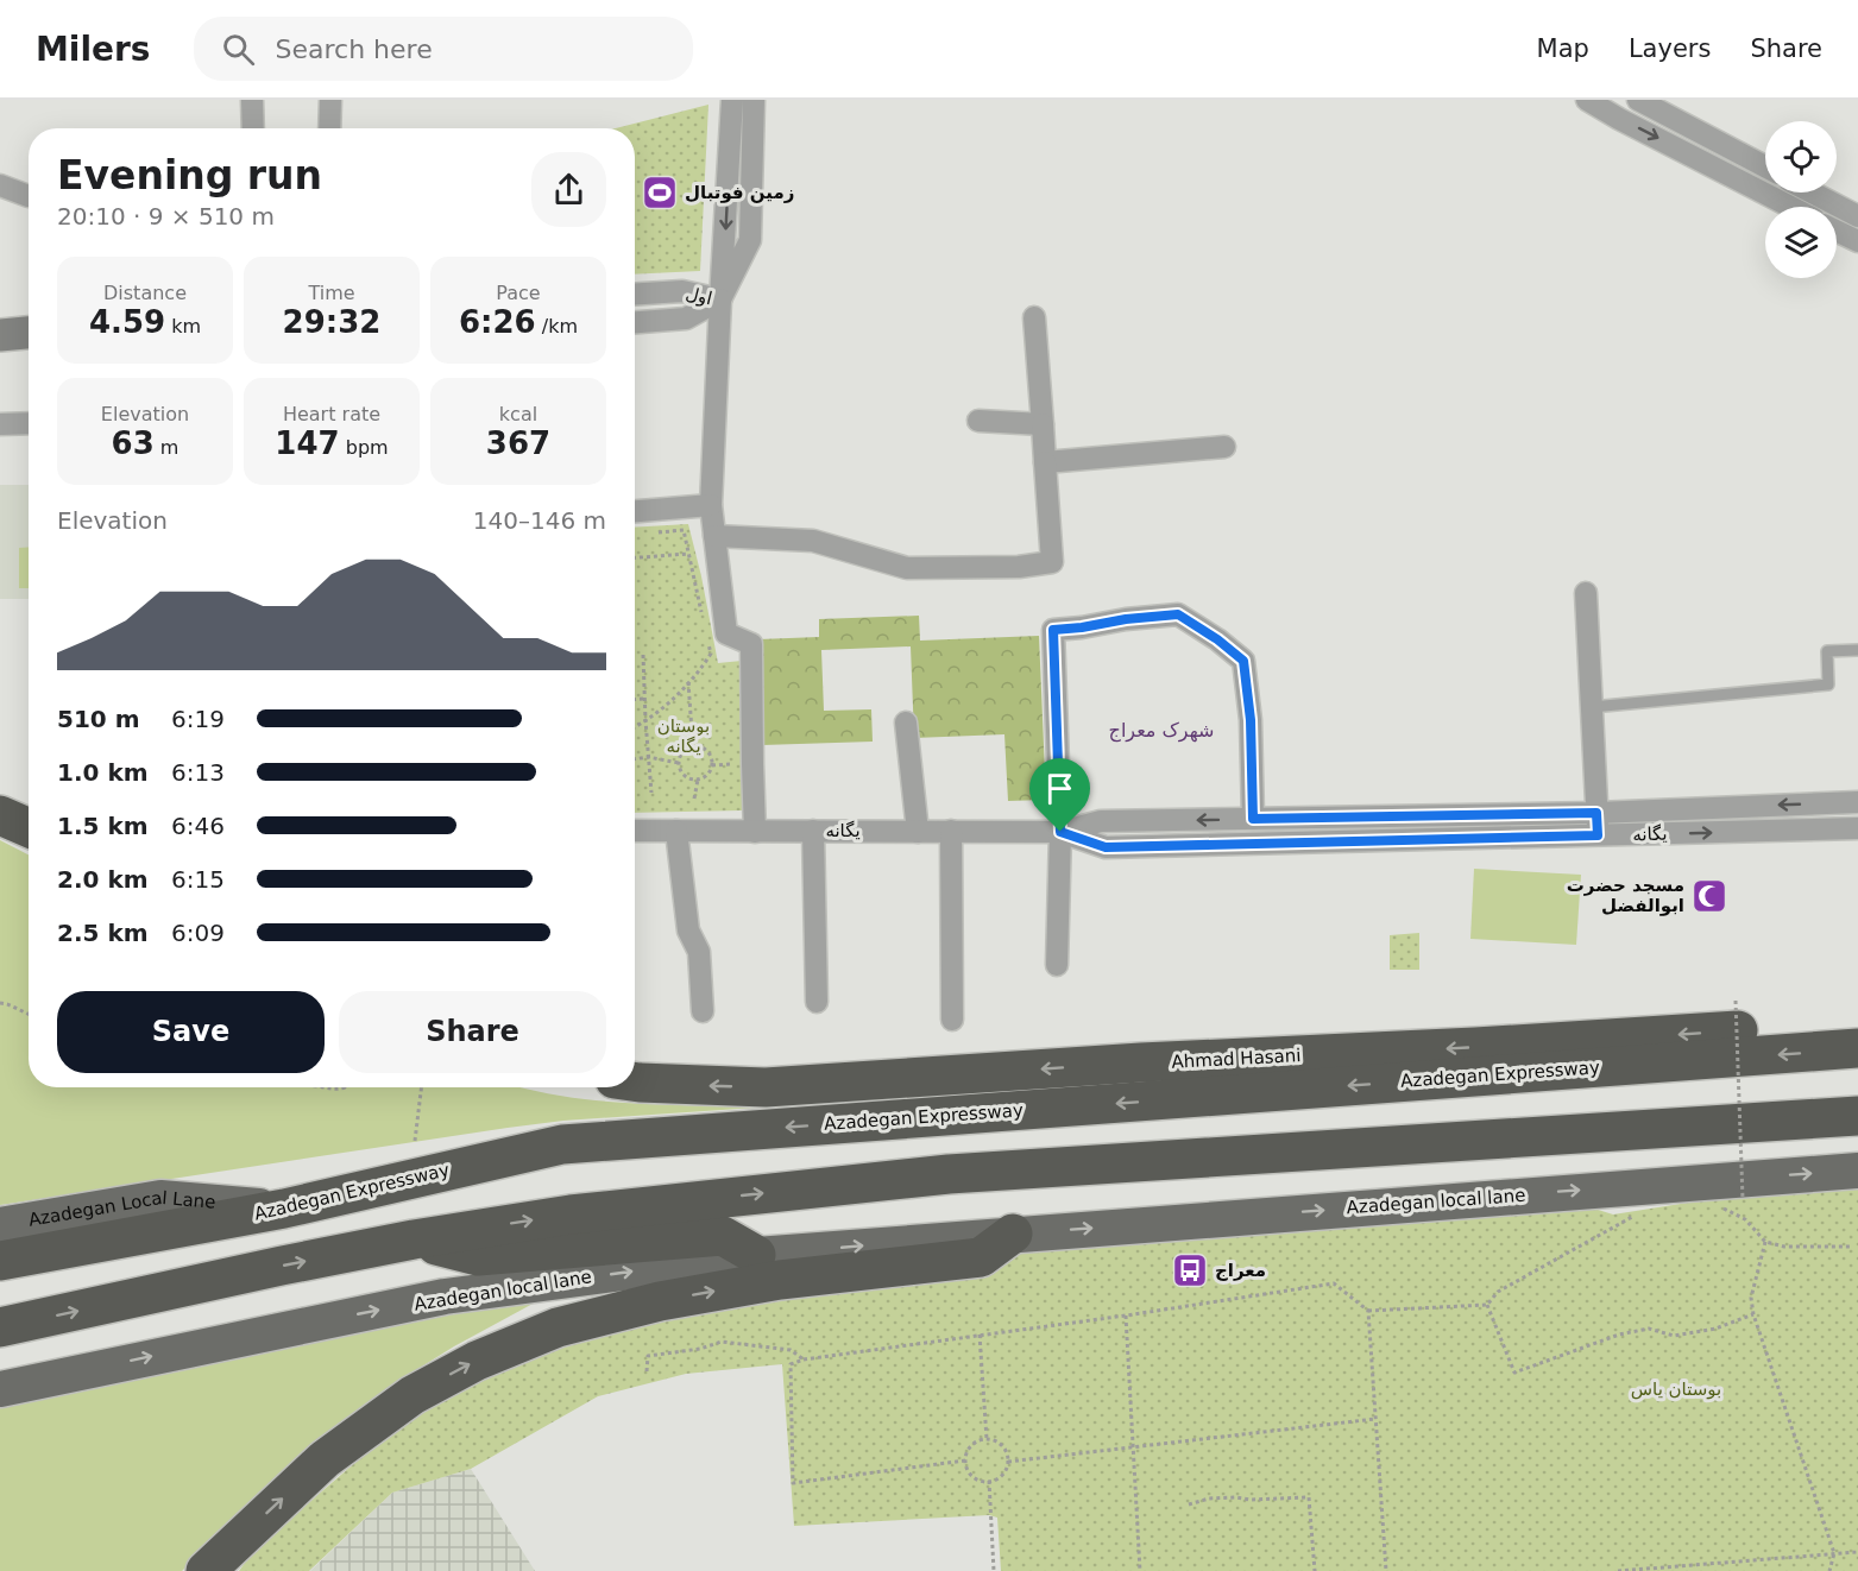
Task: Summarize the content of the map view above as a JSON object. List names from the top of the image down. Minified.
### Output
{"streets":{"highway":["Ahmad Hasani","Azadegan Expressway"],"main road":["Azadegan local lane","Azadegan Local Lane"],"street":["اول","یگانه"]},"crossings":[["Azadegan Expressway","Azadegan Local Lane"]],"one_way":["Azadegan local lane"],"districts":["شهرک معراج"],"parks":["بوستان یگانه","بوستان یاس"],"places":{"sports":["زمین فوتبال"],"mosque":["مسجد حضرت ابوالفضل"],"bus stop":["معراج"]},"page":{"header":"Milers","search":"Search here","nav":["Map","Layers","Share"],"heading":["Evening run","20:10 · 9 × 510 m"],"stats":[["Distance","4.59 km"],["Time","29:32"],["Pace","6:26 /km"],["Elevation","63 m"],["Heart rate","147 bpm"],["kcal","367"]],"chart":["Elevation","140–146 m"],"list":[{"name":"510 m","note":"6:19"},{"name":"1.0 km","note":"6:13"},{"name":"1.5 km","note":"6:46"},{"name":"2.0 km","note":"6:15"},{"name":"2.5 km","note":"6:09"}],"buttons":["Save","Share"]}}
